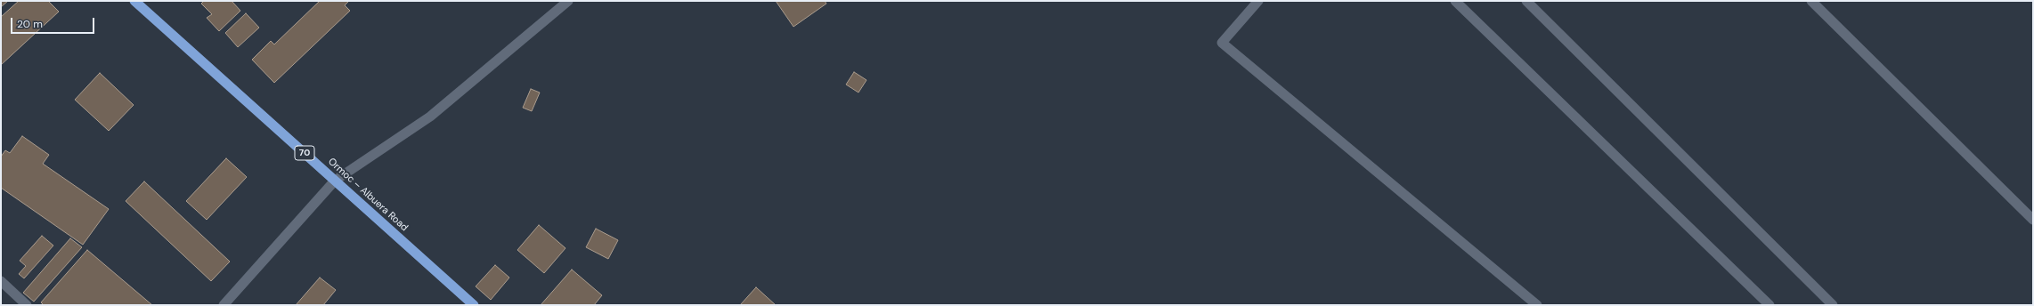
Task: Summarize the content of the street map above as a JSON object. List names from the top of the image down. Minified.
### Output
{"streets":{"highway":["70","Ormoc – Albuera Road"]},"scale_bar":"20 m"}
